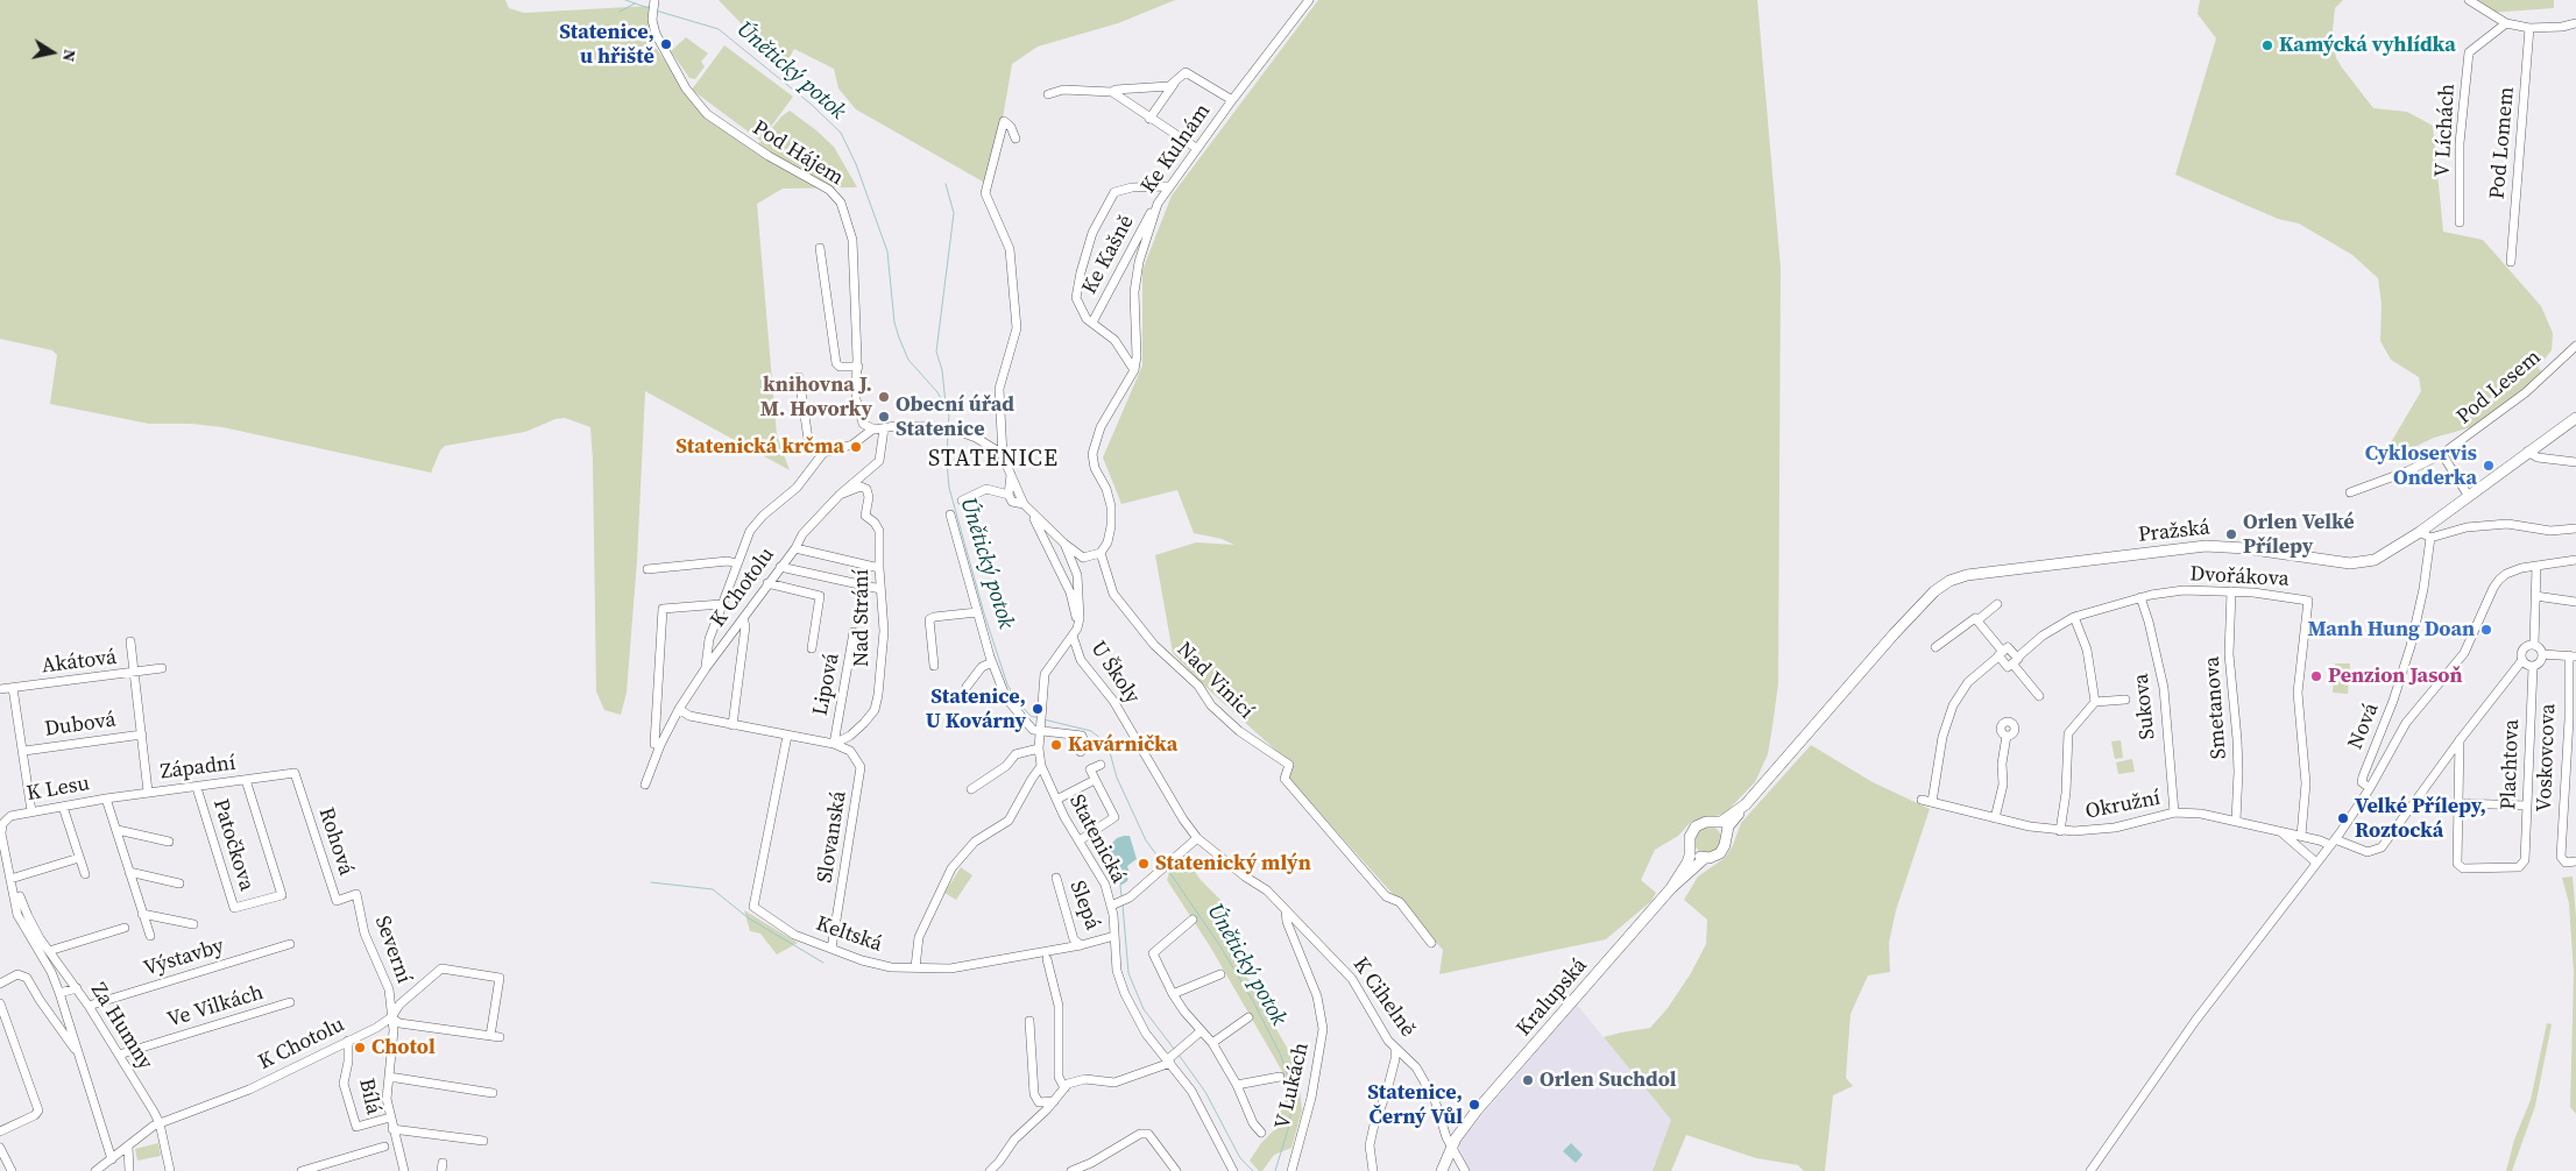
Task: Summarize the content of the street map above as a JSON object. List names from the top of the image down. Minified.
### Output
{"streets":{"main road":["Pražská","Kralupská"],"street":["V Líchách","Pod Lomem","Ke Kulnám","Pod Hájem","Ke Kašně","Pod Lesem","Dvořákova","K Chotolu","Nad Strání","Akátová","U Školy","Nad Vinicí","Lipová","Sukova","Smetanova","Dubová","Nová","Voskovcova","Plachtova","Západní","K Lesu","Okružní","Slovanská","Statenická","Rohová","Patočkova","Slepá","Keltská","Severní","Výstavby","K Cihelně","Ve Vilkách","Za Humny","V Lukách","Bílá"]},"crossings":[["Ke Kulnám","Ke Kašně"],["Ke Kulnám","Nad Vinicí"],["Dvořákova","Sukova"],["Dvořákova","Smetanova"],["Dvořákova","Okružní"],["K Chotolu","Nad Strání"],["K Chotolu","Lipová"],["K Chotolu","Slovanská"],["K Chotolu","Keltská"],["K Chotolu","Severní"],["K Chotolu","Za Humny"],["K Chotolu","Bílá"],["Nad Strání","Lipová"],["Nad Strání","Slovanská"],["Nad Strání","Keltská"],["U Školy","Statenická"],["U Školy","K Cihelně"],["U Školy","V Lukách"],["Lipová","Slovanská"],["Lipová","Keltská"],["Sukova","Okružní"],["Smetanova","Okružní"],["Plachtova","Okružní"],["Západní","K Lesu"],["Západní","Rohová"],["Západní","Patočkova"],["K Lesu","Za Humny"],["Slovanská","Keltská"],["Statenická","Keltská"],["Rohová","Severní"],["Slepá","Keltská"],["Severní","Bílá"],["Výstavby","Za Humny"],["K Cihelně","Kralupská"],["K Cihelně","V Lukách"],["Ve Vilkách","Za Humny"]],"districts":["STATENICE"],"water":["Únětický potok"],"places":["Statenice, u hřiště","Kamýcká vyhlídka","knihovna J. M. Hovorky","Obecní úřad Statenice","Statenická krčma","Cykloservis Onderka","Orlen Velké Přílepy","Manh Hung Doan","Penzion Jasoň","Statenice, U Kovárny","Kavárnička","Velké Přílepy, Roztocká","Statenický mlýn","Chotol","Orlen Suchdol","Statenice, Černý Vůl"],"north":"right"}
